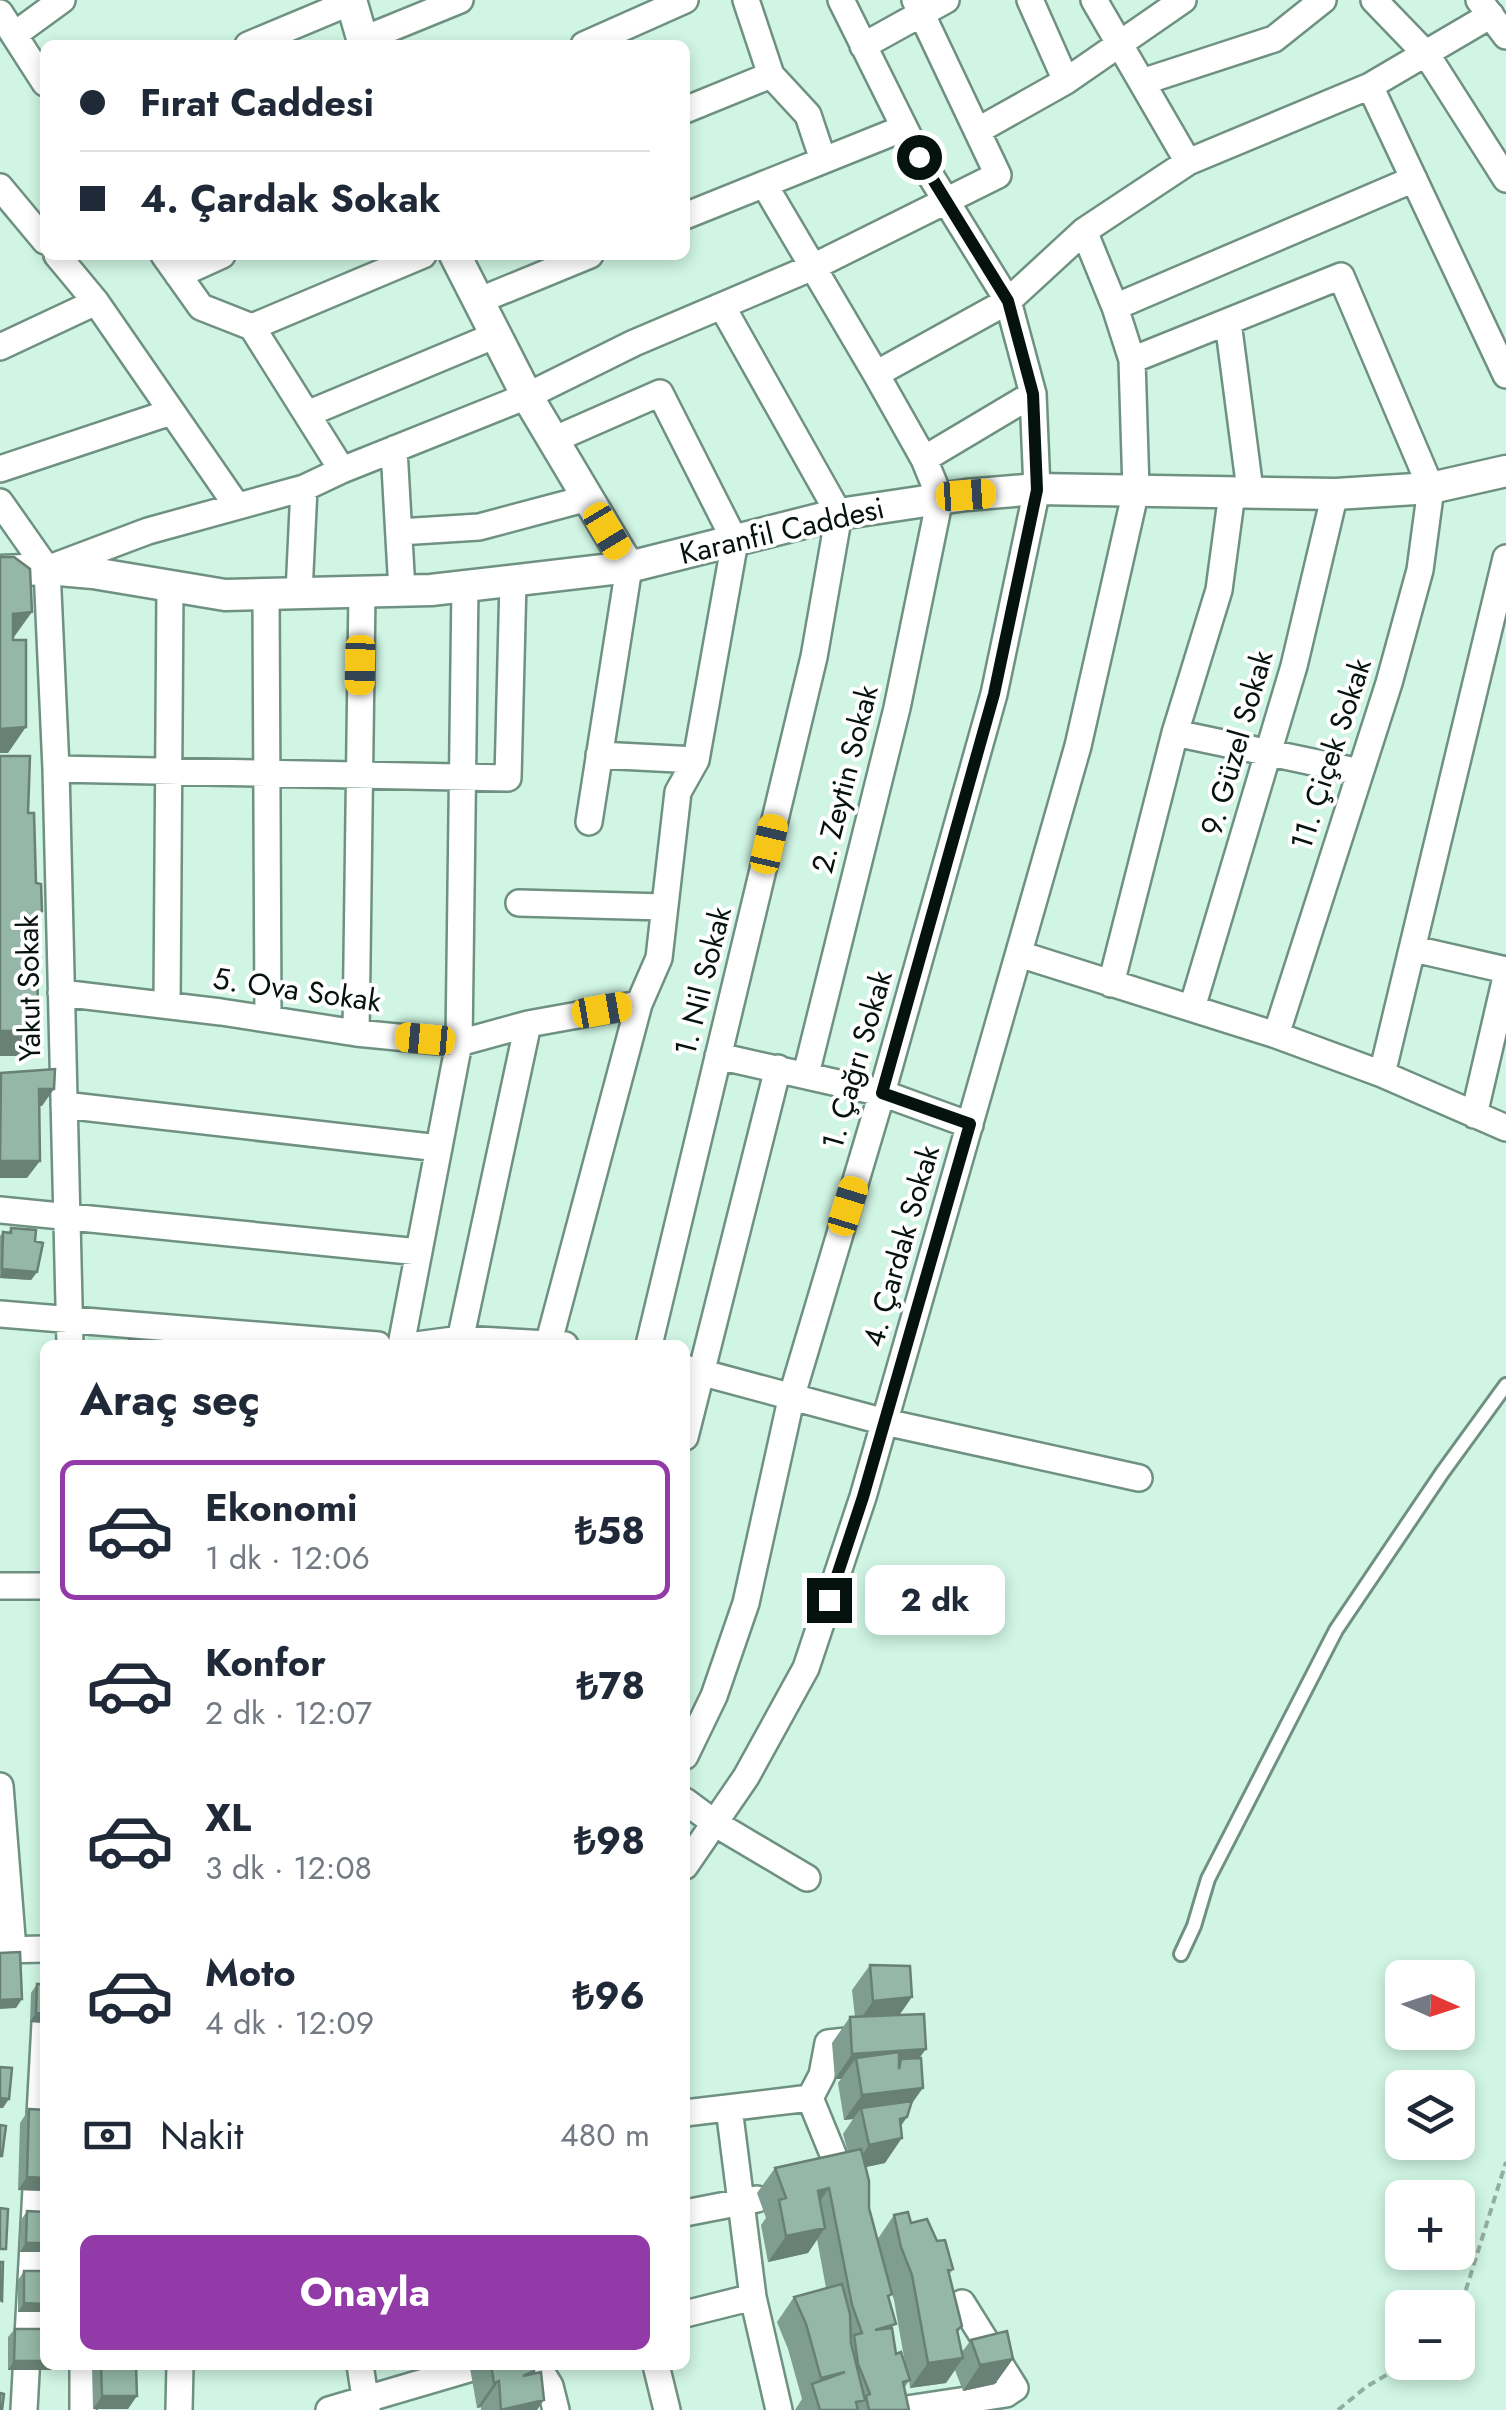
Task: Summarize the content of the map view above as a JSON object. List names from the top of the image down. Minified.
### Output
{"streets":{"street":["Karanfil Caddesi","9. Güzel Sokak","11. Çiçek Sokak","2. Zeytin Sokak","1. Nil Sokak","Yakut Sokak","5. Ova Sokak","1. Çağrı Sokak","4. Çardak Sokak"]},"crossings":[["Karanfil Caddesi","9. Güzel Sokak"],["Karanfil Caddesi","11. Çiçek Sokak"],["Karanfil Caddesi","2. Zeytin Sokak"],["Karanfil Caddesi","1. Nil Sokak"],["Karanfil Caddesi","Yakut Sokak"],["Karanfil Caddesi","1. Çağrı Sokak"],["Karanfil Caddesi","4. Çardak Sokak"],["Yakut Sokak","5. Ova Sokak"]],"north":"right","page":{"banner":["Fırat Caddesi","4. Çardak Sokak"],"heading":"Araç seç","list":[{"name":"Ekonomi","note":"1 dk · 12:06","value":"₺58"},{"name":"Konfor","note":"2 dk · 12:07","value":"₺78"},{"name":"XL","note":"3 dk · 12:08","value":"₺98"},{"name":"Moto","note":"4 dk · 12:09","value":"₺96"}],"bubble":"2 dk","map_buttons":["+","−"],"pay":["Nakit","480 m"],"buttons":"Onayla"}}
